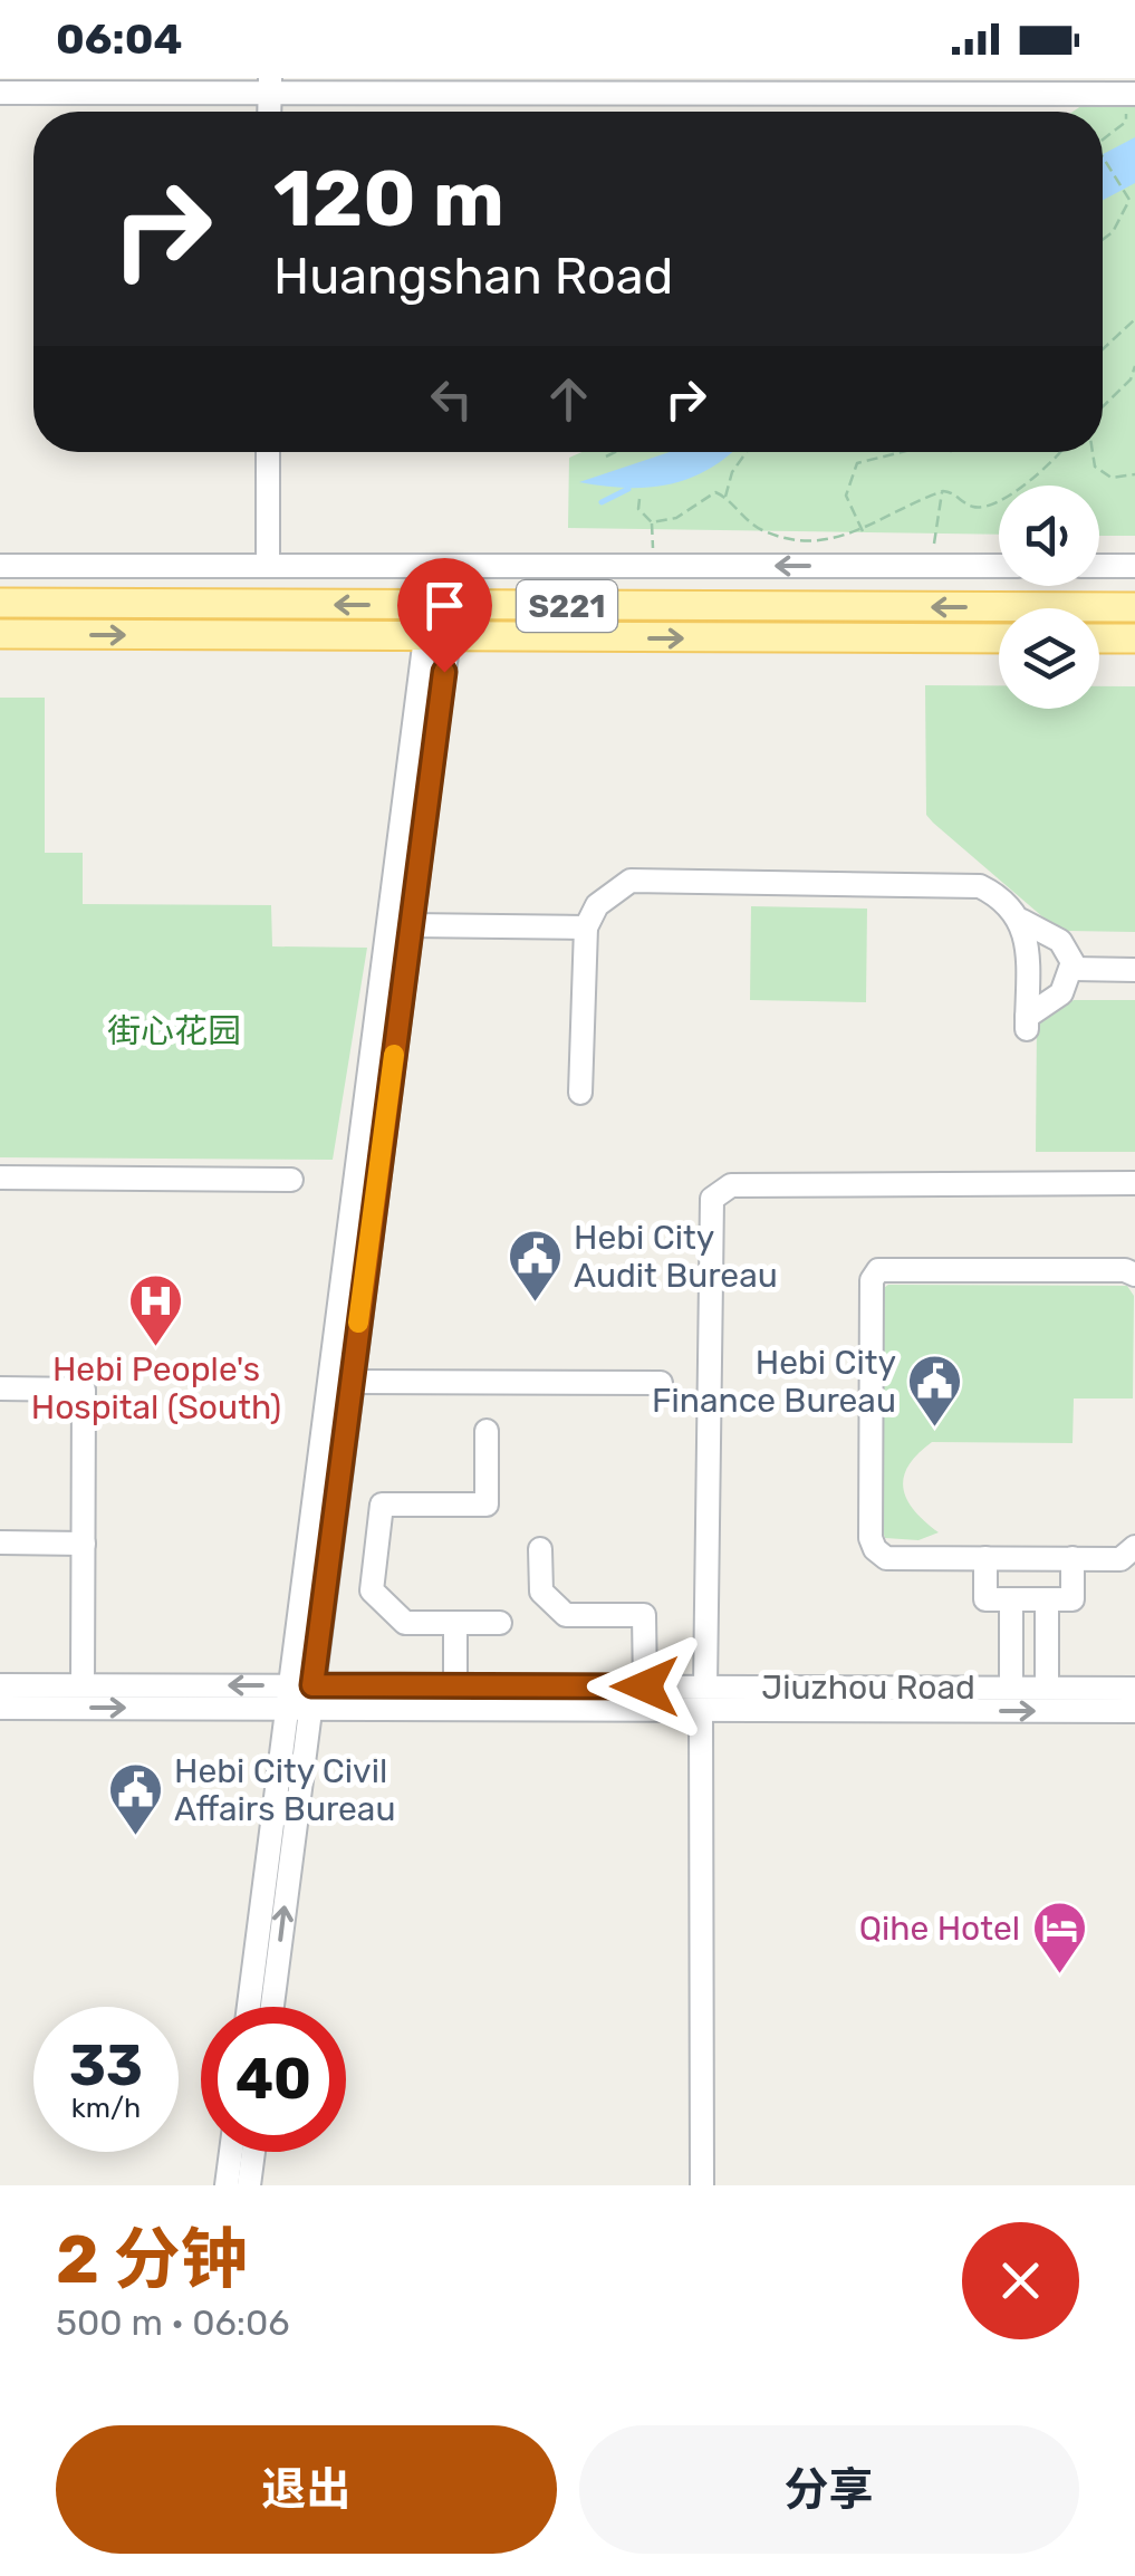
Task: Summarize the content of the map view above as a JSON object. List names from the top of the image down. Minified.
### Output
{"streets":{"main road":["S221"],"street":["Jiuzhou Road"]},"parks":["街心花园"],"places":{"public building":["Hebi City Audit Bureau","Hebi City Finance Bureau","Hebi City Civil Affairs Bureau"],"hospital":["Hebi People's Hospital (South)"],"hotel":["Qihe Hotel"]},"page":{"status":"06:04","turn":["120 m","Huangshan Road"],"speed":"33 km/h","limit":"40","heading":["2 分钟","500 m · 06:06"],"buttons":["退出","分享"]}}
